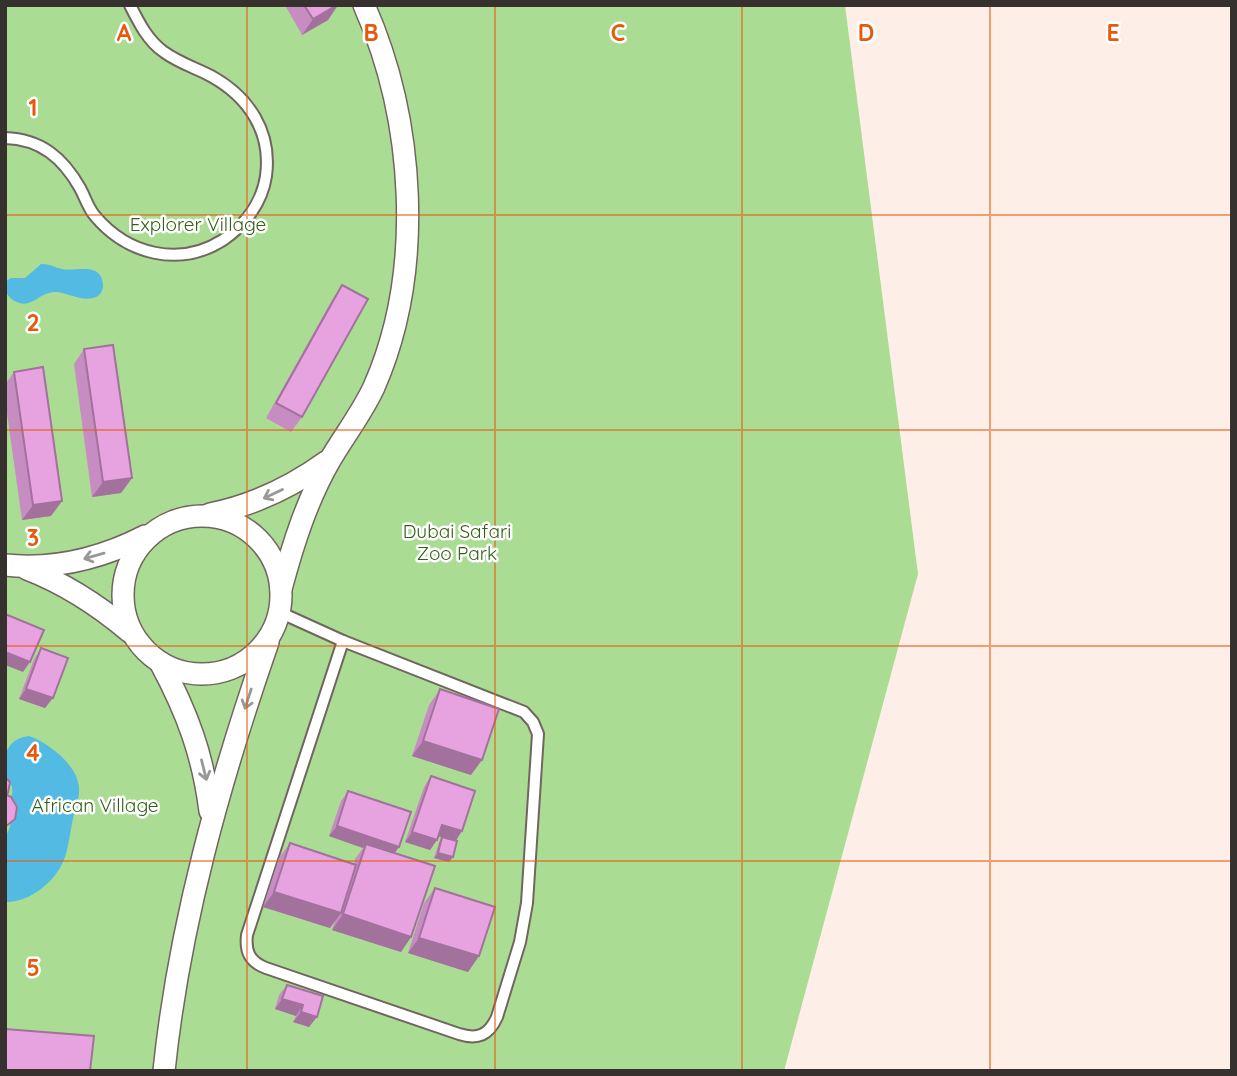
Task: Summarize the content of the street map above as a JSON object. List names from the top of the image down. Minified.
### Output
{"parks":["Explorer Village","Dubai Safari Zoo Park","African Village"],"grid":{"columns":["A","B","C","D","E"],"rows":["1","2","3","4","5"]}}
